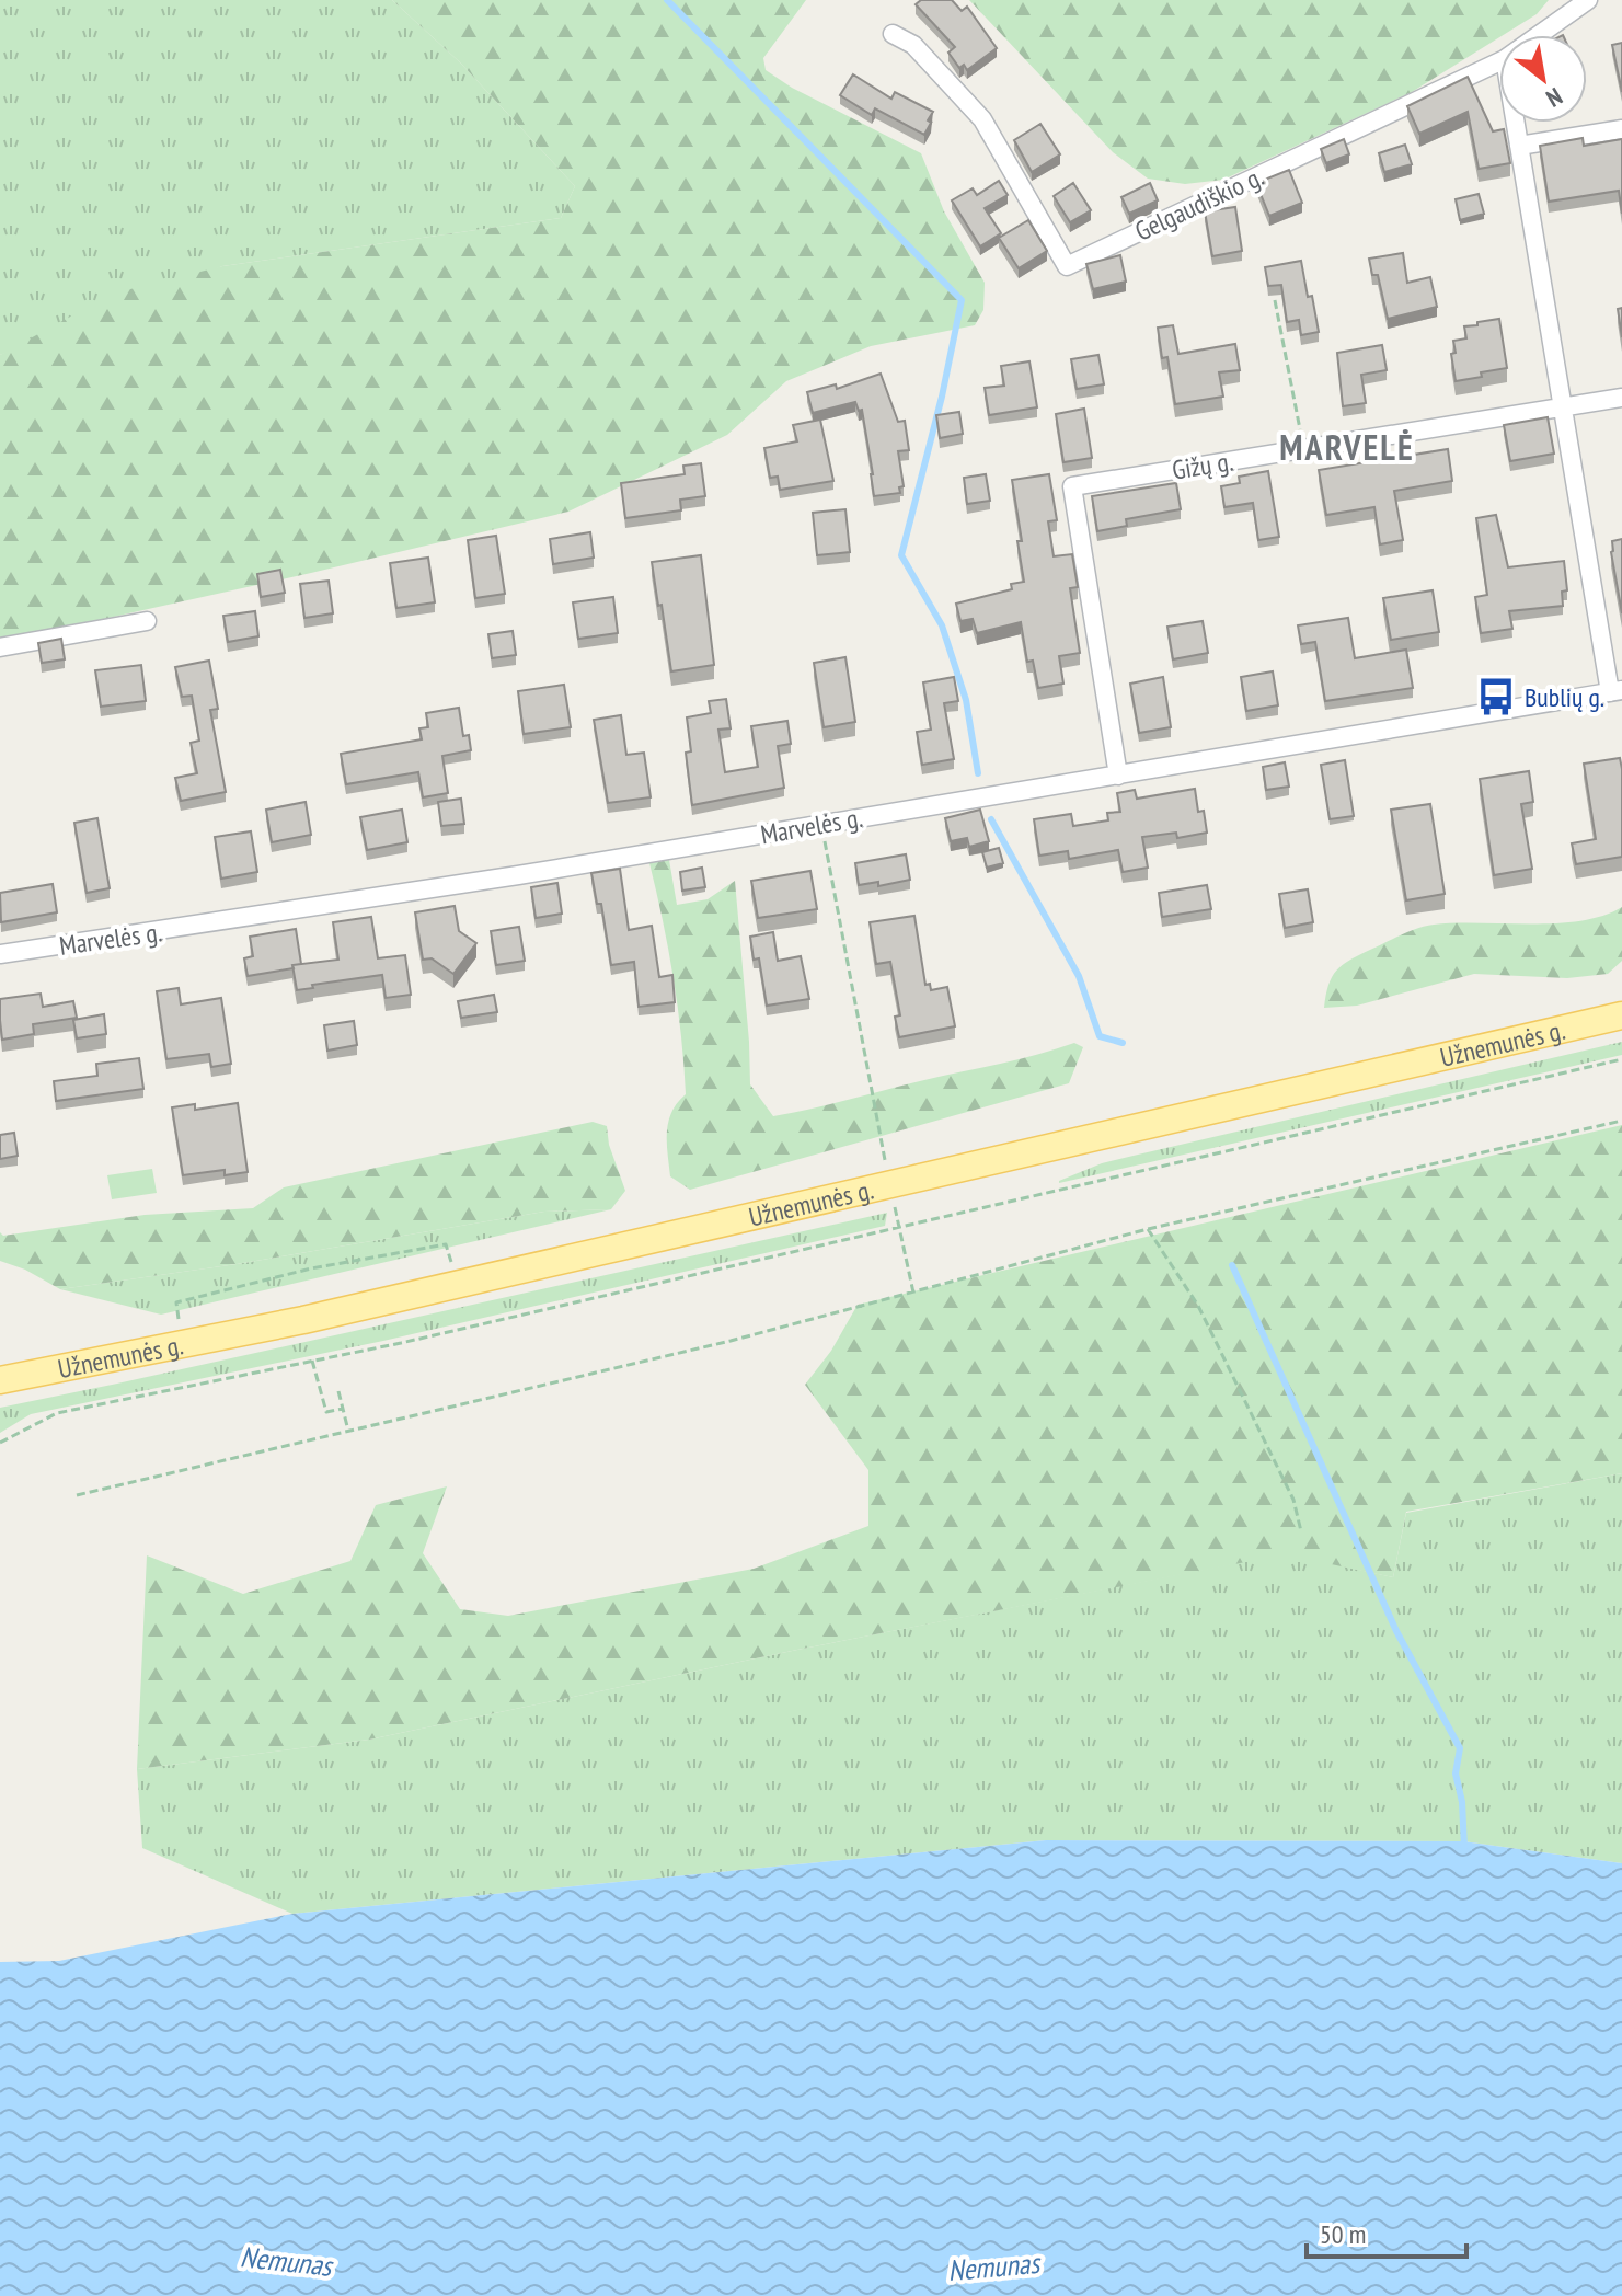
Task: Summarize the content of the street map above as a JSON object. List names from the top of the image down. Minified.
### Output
{"streets":{"main road":["Užnemunės g."],"street":["Gelgaudiškio g.","Gižų g.","Marvelės g."]},"crossings":[["Gižų g.","Marvelės g."]],"districts":["MARVELĖ"],"water":["Nemunas"],"places":{"bus stop":["Bublių g."]},"scale_bar":"50 m","north":"bottom right"}
